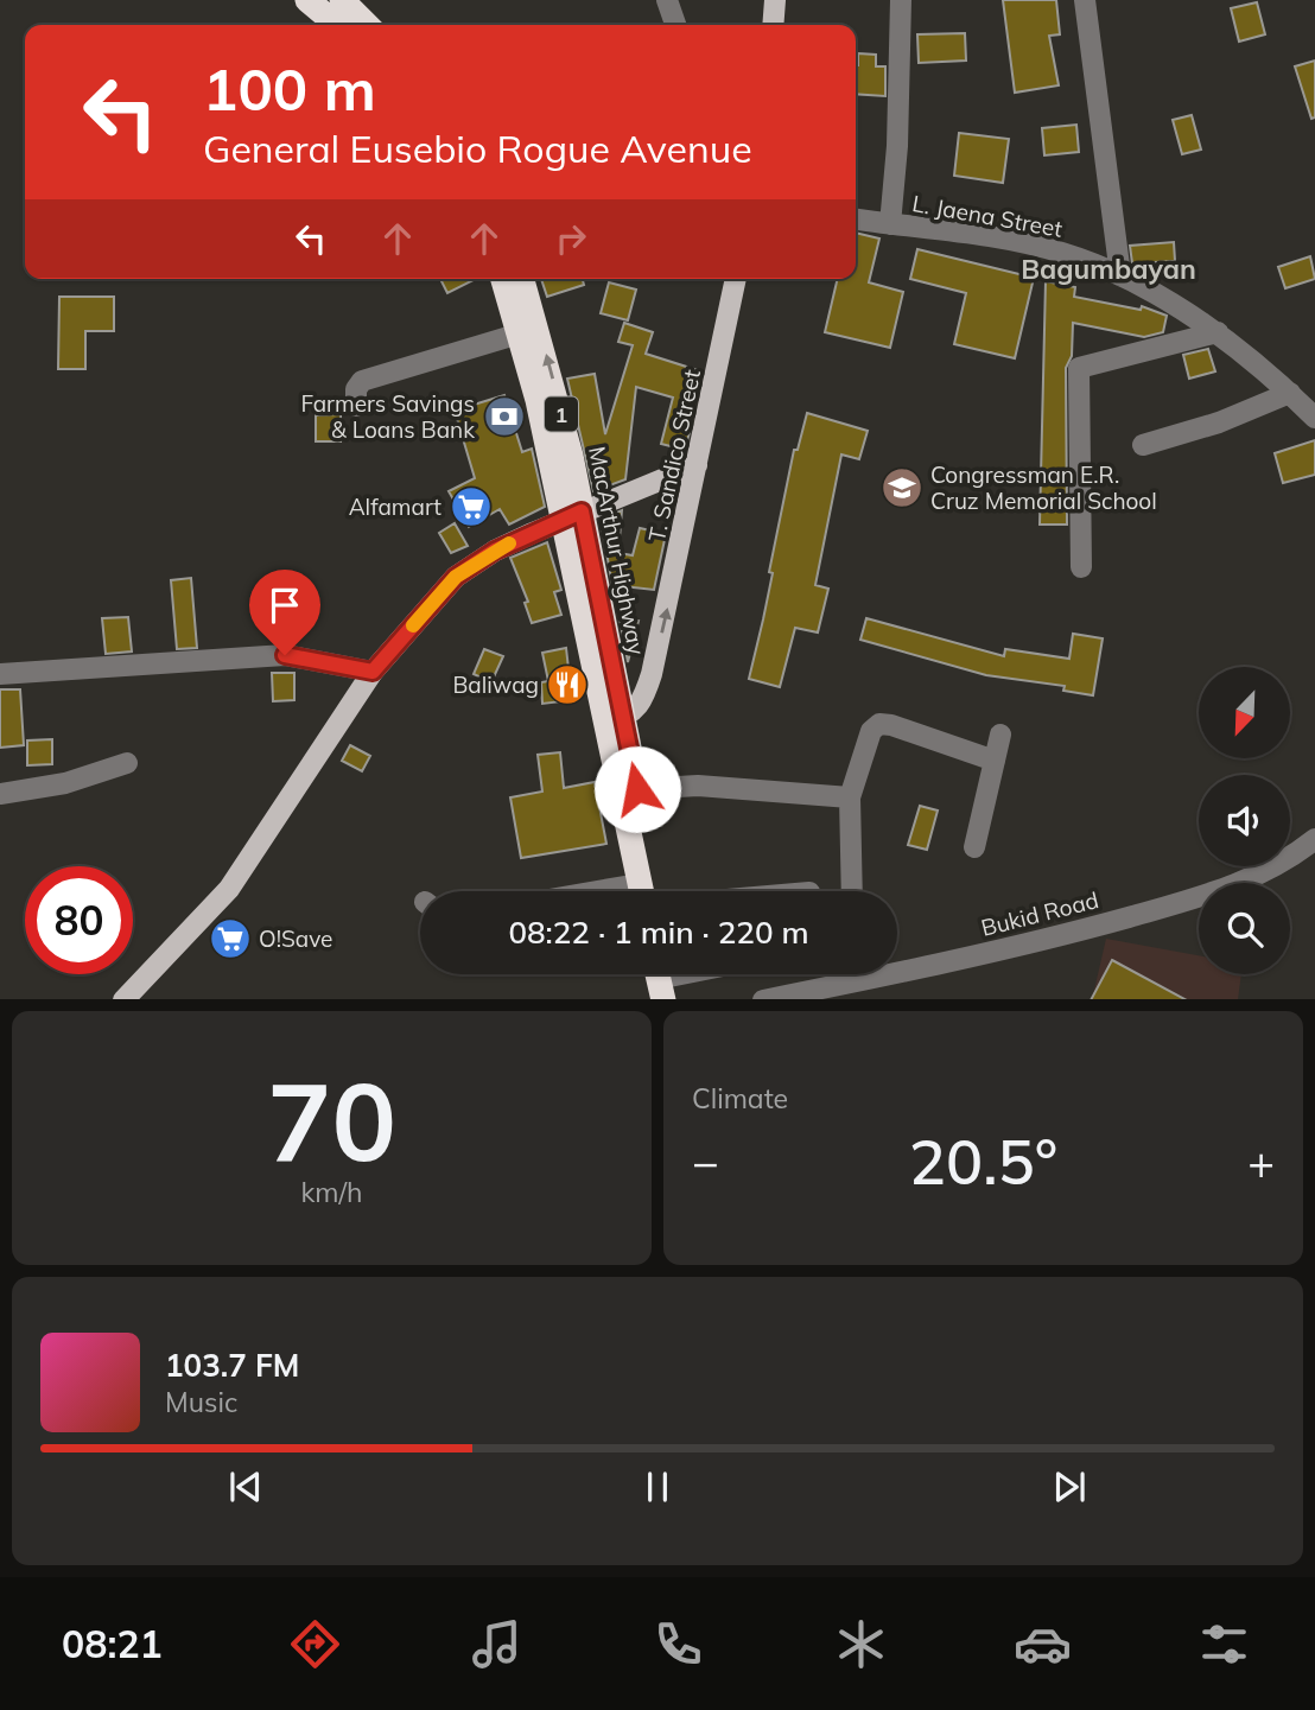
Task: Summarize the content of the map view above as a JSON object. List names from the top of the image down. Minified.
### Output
{"streets":{"highway":["1","MacArthur Highway"],"main road":["T. Sandico Street"],"street":["L. Jaena Street","Bukid Road"]},"crossings":[["T. Sandico Street","MacArthur Highway"]],"one_way":["T. Sandico Street"],"districts":["Bagumbayan"],"places":{"bank":["Farmers Savings & Loans Bank"],"school or university":["Congressman E.R. Cruz Memorial School"],"supermarket":["Alfamart","O!Save"],"restaurant":["Baliwag"]},"north":"bottom left","page":{"turn":["100 m","General Eusebio Rogue Avenue"],"limit":"80","trip":"08:22 · 1 min · 220 m","tile":[["70","km/h"],"Climate"],"heat":["−","20.5°","+"],"song":["103.7 FM","Music"],"tabs":"08:21"}}
